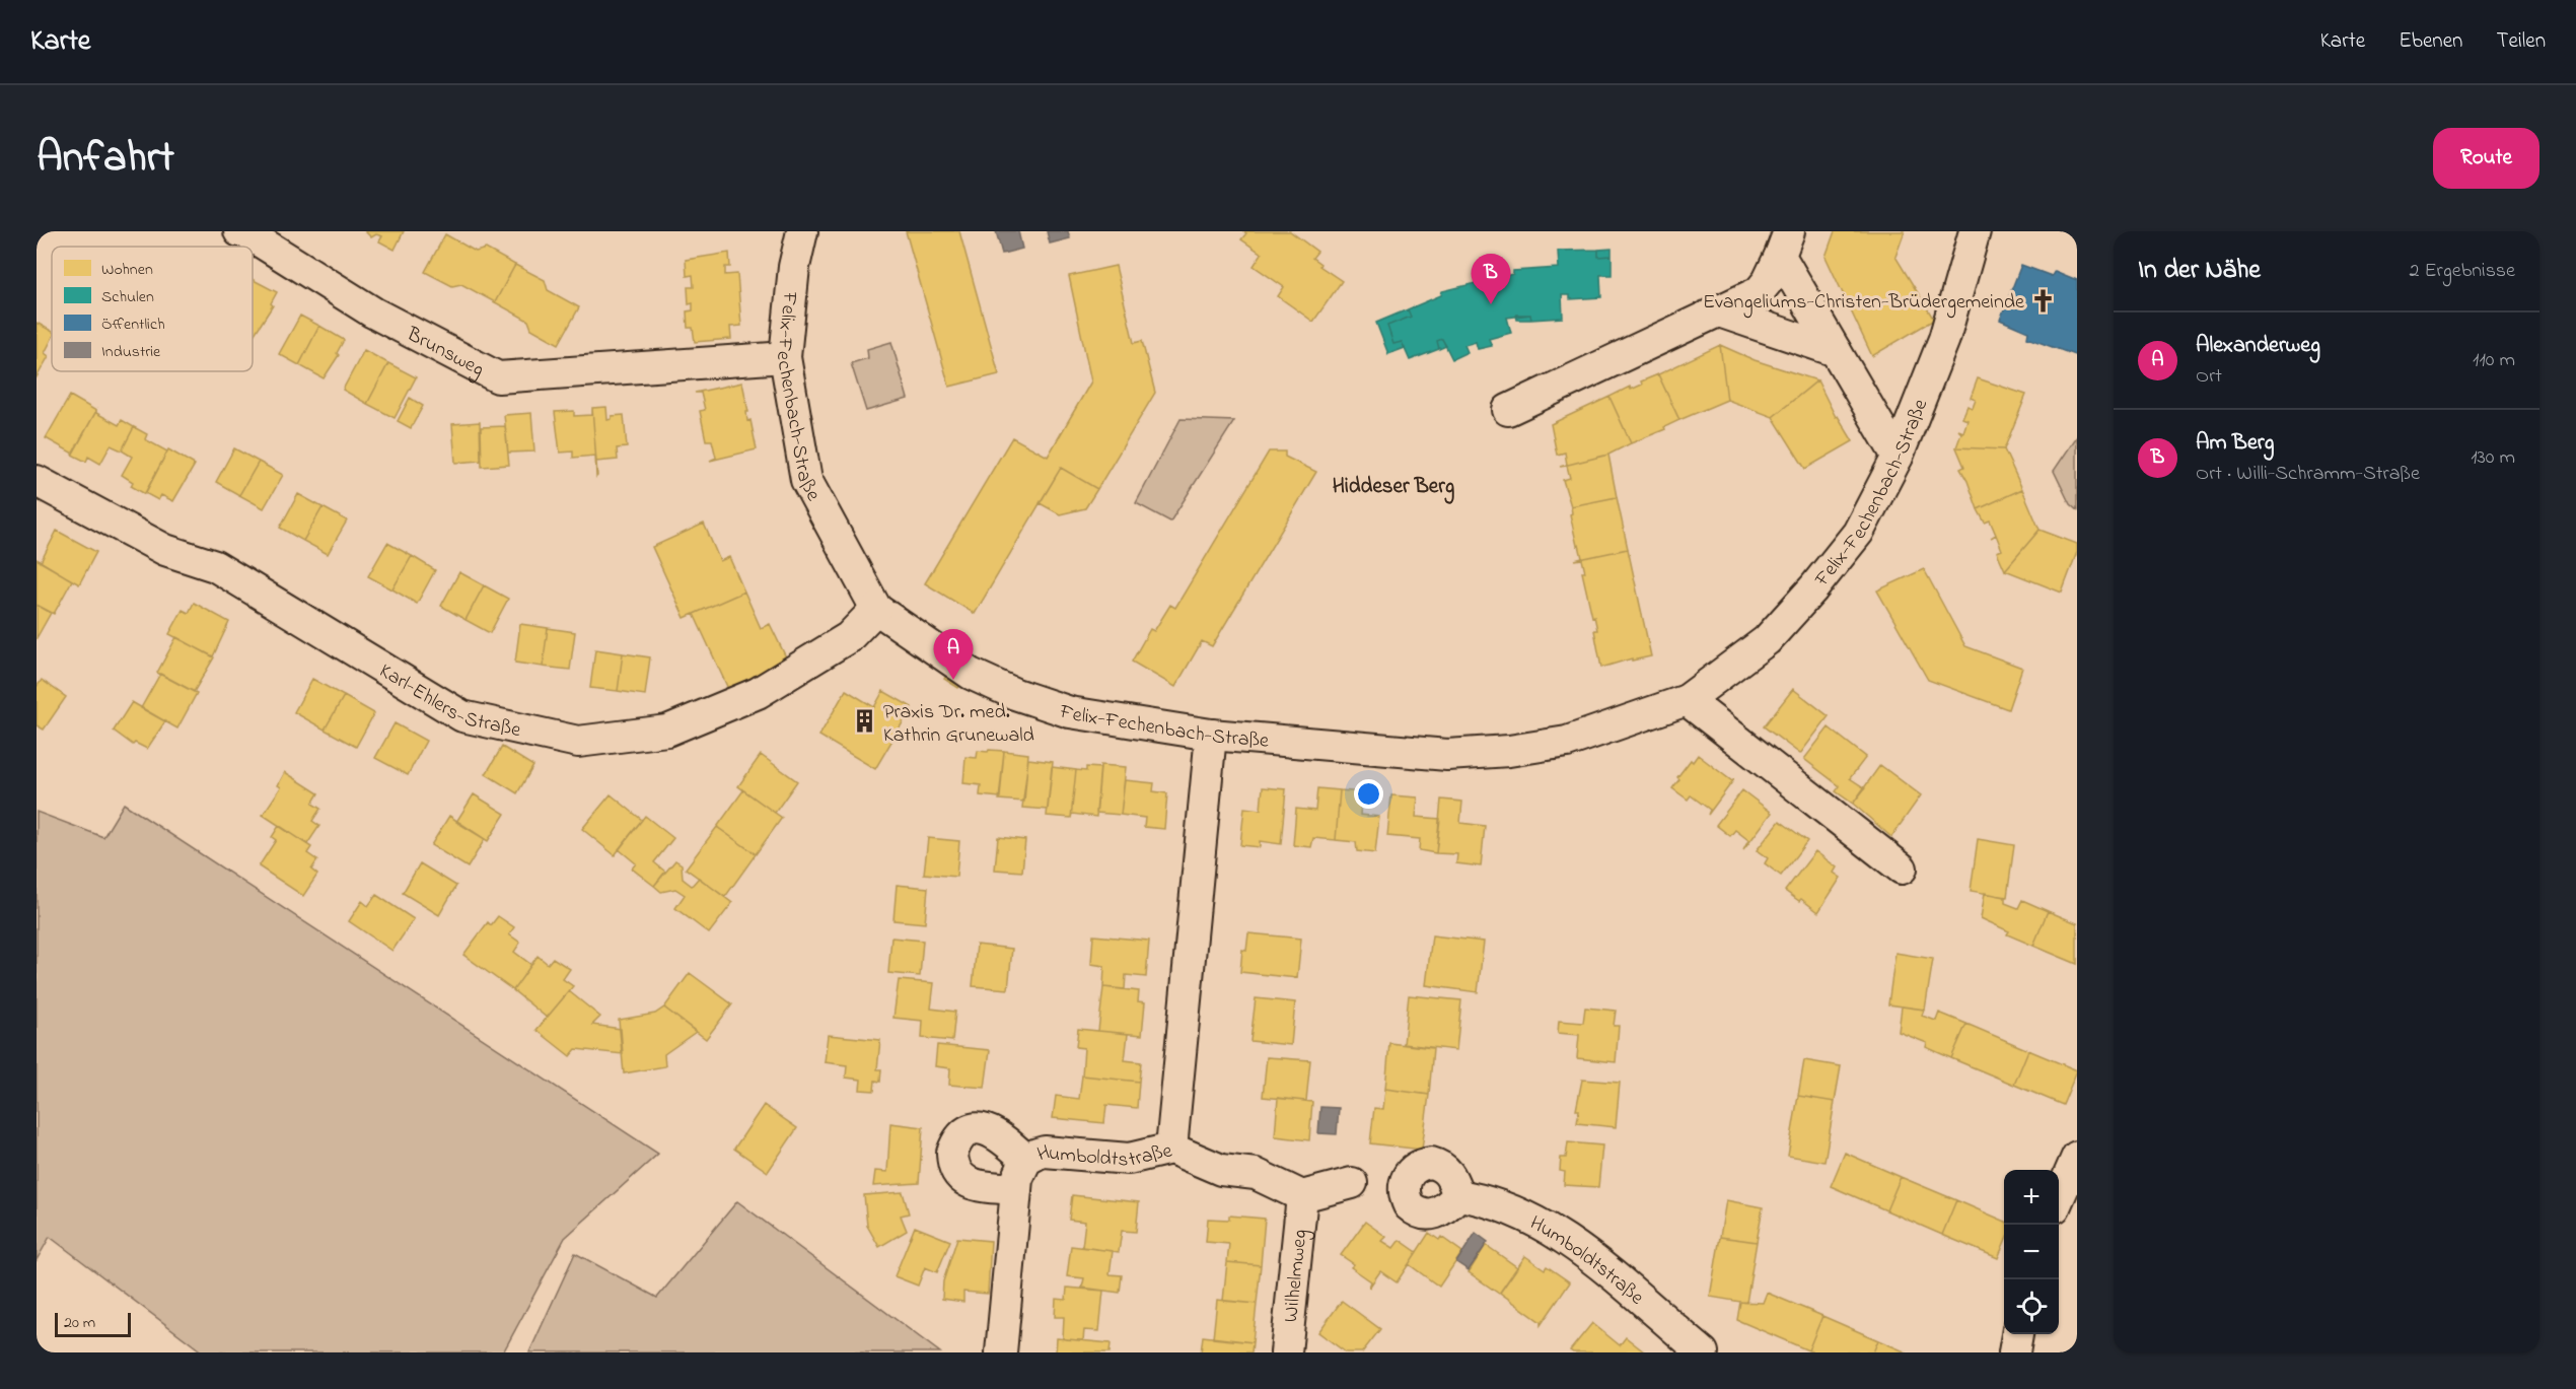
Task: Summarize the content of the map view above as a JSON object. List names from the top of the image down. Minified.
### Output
{"streets":{"street":["Brunsweg","Felix-Fechenbach-Straße","Karl-Ehlers-Straße","Humboldtstraße","Wilhelmweg"]},"crossings":[["Brunsweg","Felix-Fechenbach-Straße"],["Felix-Fechenbach-Straße","Karl-Ehlers-Straße"],["Humboldtstraße","Wilhelmweg"]],"districts":["Hiddeser Berg"],"places":{"church":["Evangeliums-Christen-Brüdergemeinde"],"building":["Praxis Dr. med. Kathrin Grunewald"]},"legend":["Wohnen","Schulen","Öffentlich","Industrie"],"scale_bar":"20 m","page":{"header":"Karte","nav":["Karte","Ebenen","Teilen"],"title":"Anfahrt","buttons":"Route","heading":["In der Nähe","2 Ergebnisse"],"pins":["B","A"],"list":[{"mark":"A","name":"Alexanderweg","note":"Ort","value":"110 m"},{"mark":"B","name":"Am Berg","note":"Ort · Willi-Schramm-Straße","value":"130 m"}],"map_buttons":["+","−"],"scale":"20 m"}}
